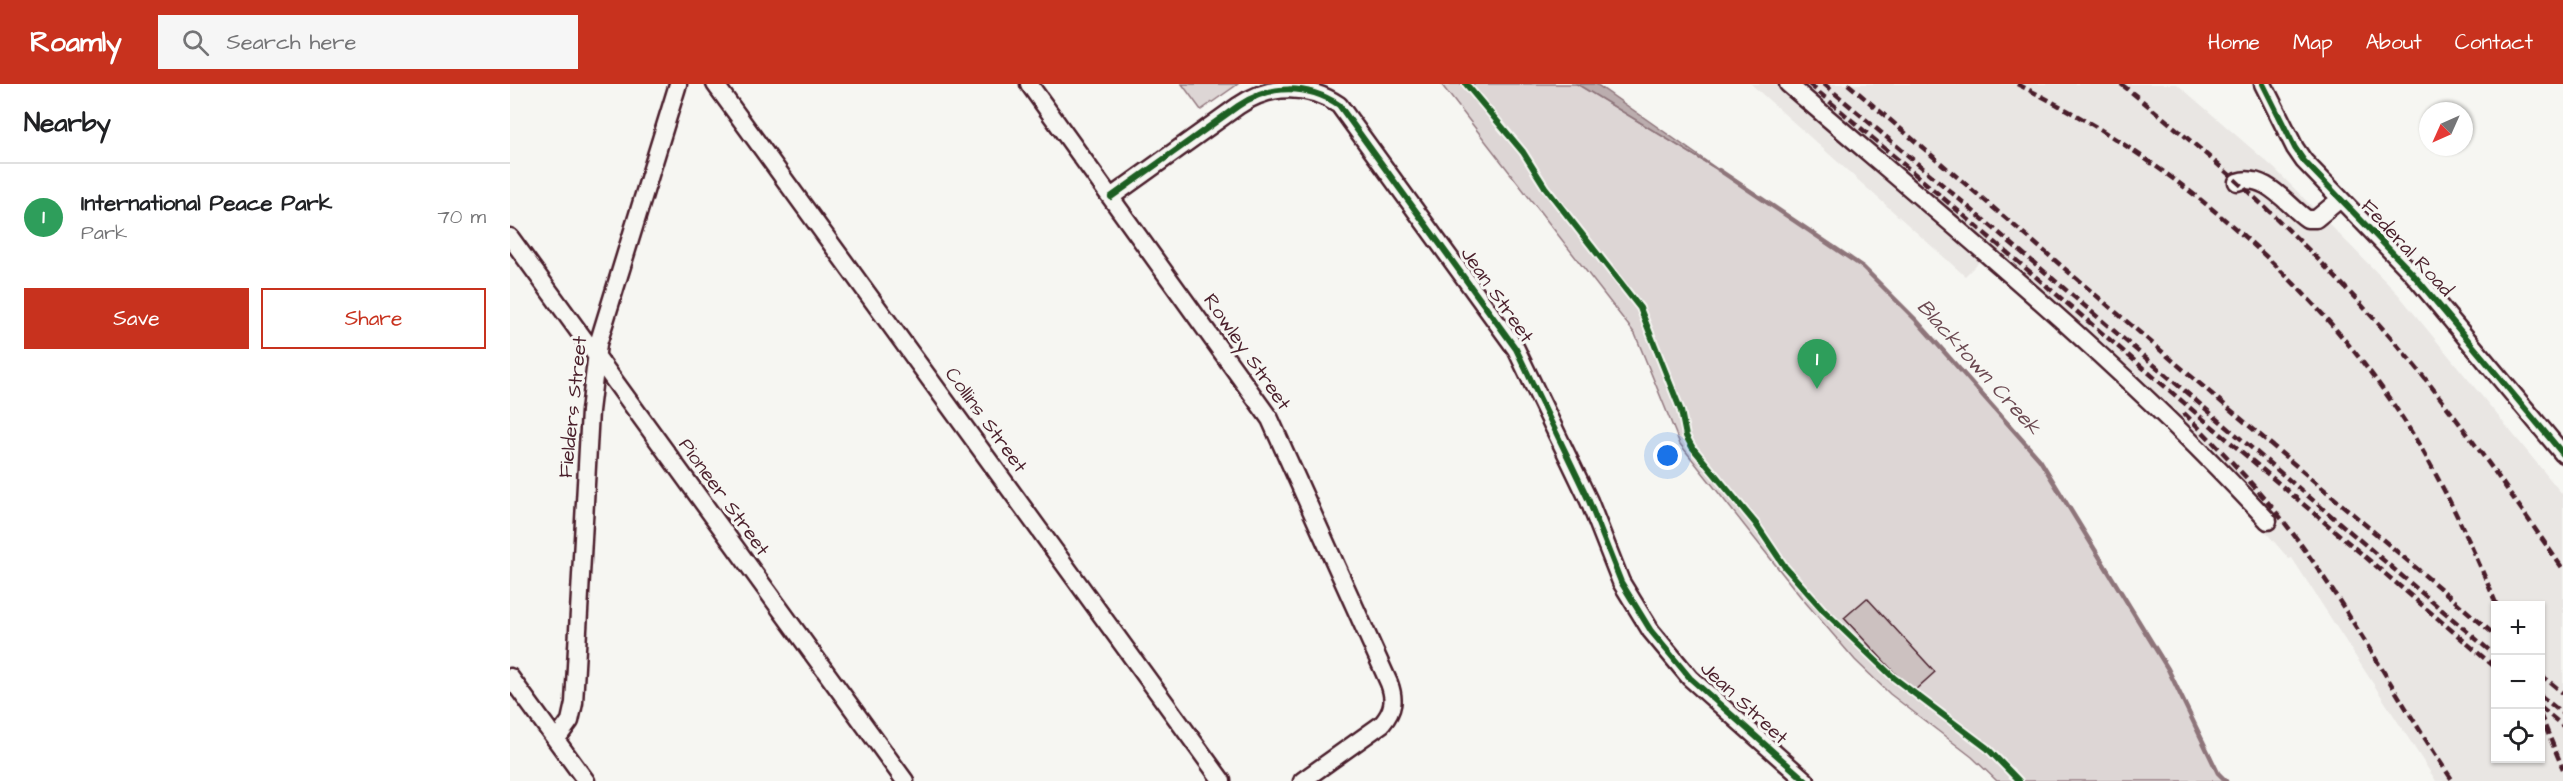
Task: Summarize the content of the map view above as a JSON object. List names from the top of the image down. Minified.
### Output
{"streets":{"street":["Federal Road","Jean Street","Rowley Street","Fielders Street","Collins Street","Pioneer Street"]},"crossings":[["Jean Street","Rowley Street"],["Fielders Street","Pioneer Street"]],"water":["Blacktown Creek"],"north":"bottom left","page":{"header":"Roamly","search":"Search here","nav":["Home","Map","About","Contact"],"heading":"Nearby","list":[{"mark":"1","name":"International Peace Park","note":"Park","value":"70 m"}],"buttons":["Save","Share"],"pins":"1","map_buttons":["+","−"]}}
